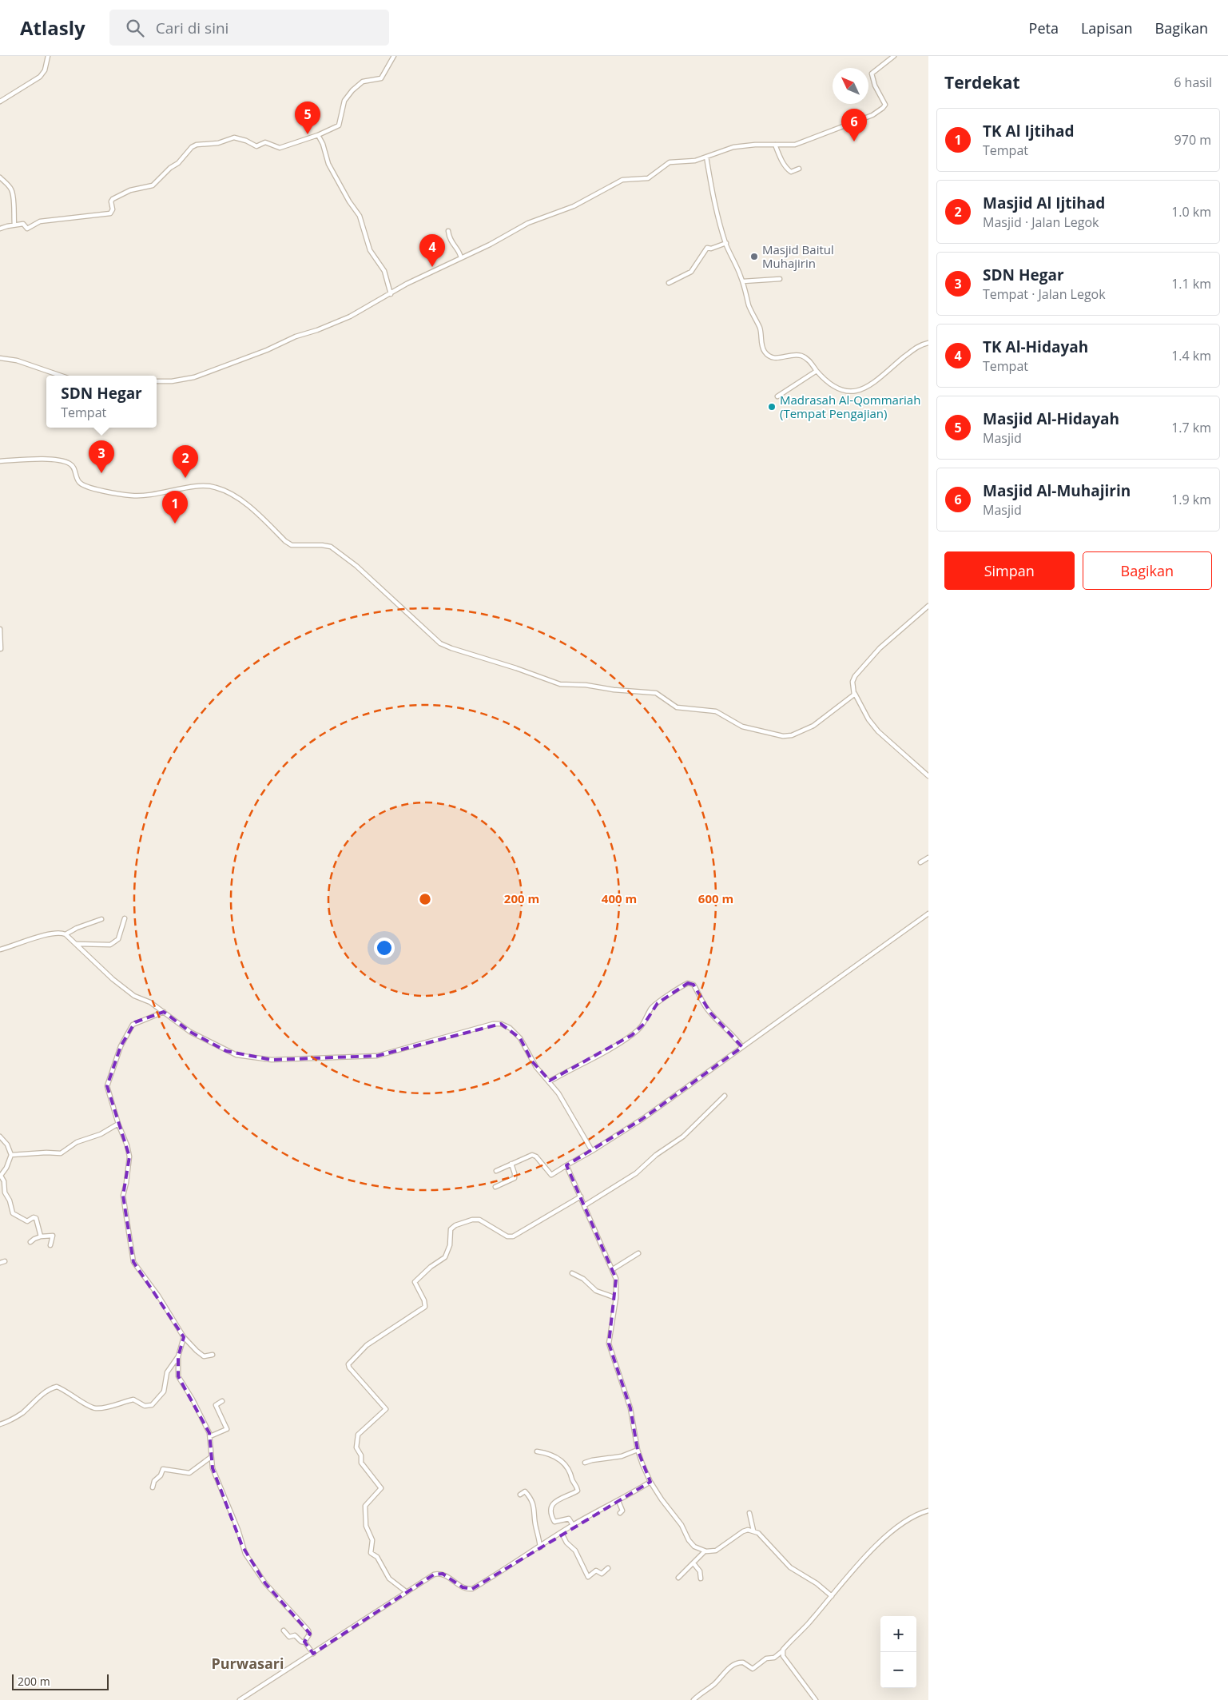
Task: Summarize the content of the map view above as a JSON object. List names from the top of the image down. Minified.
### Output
{"districts":["Purwasari"],"places":["Masjid Baitul Muhajirin","Madrasah Al-Qommariah (Tempat Pengajian)"],"scale_bar":"200 m","north":"top left","page":{"header":"Atlasly","search":"Cari di sini","nav":["Peta","Lapisan","Bagikan"],"heading":["Terdekat","6 hasil"],"pins":["5","6","4","3","2","1"],"list":[{"mark":"1","name":"TK Al Ijtihad","note":"Tempat","value":"970 m"},{"mark":"2","name":"Masjid Al Ijtihad","note":"Masjid · Jalan Legok","value":"1.0 km"},{"mark":"3","name":"SDN Hegar","note":"Tempat · Jalan Legok","value":"1.1 km"},{"mark":"4","name":"TK Al-Hidayah","note":"Tempat","value":"1.4 km"},{"mark":"5","name":"Masjid Al-Hidayah","note":"Masjid","value":"1.7 km"},{"mark":"6","name":"Masjid Al-Muhajirin","note":"Masjid","value":"1.9 km"}],"popup":["SDN Hegar","Tempat"],"buttons":["Simpan","Bagikan"],"map_buttons":["+","−"],"scale":"200 m"},"rings":["200 m","400 m","600 m"]}
